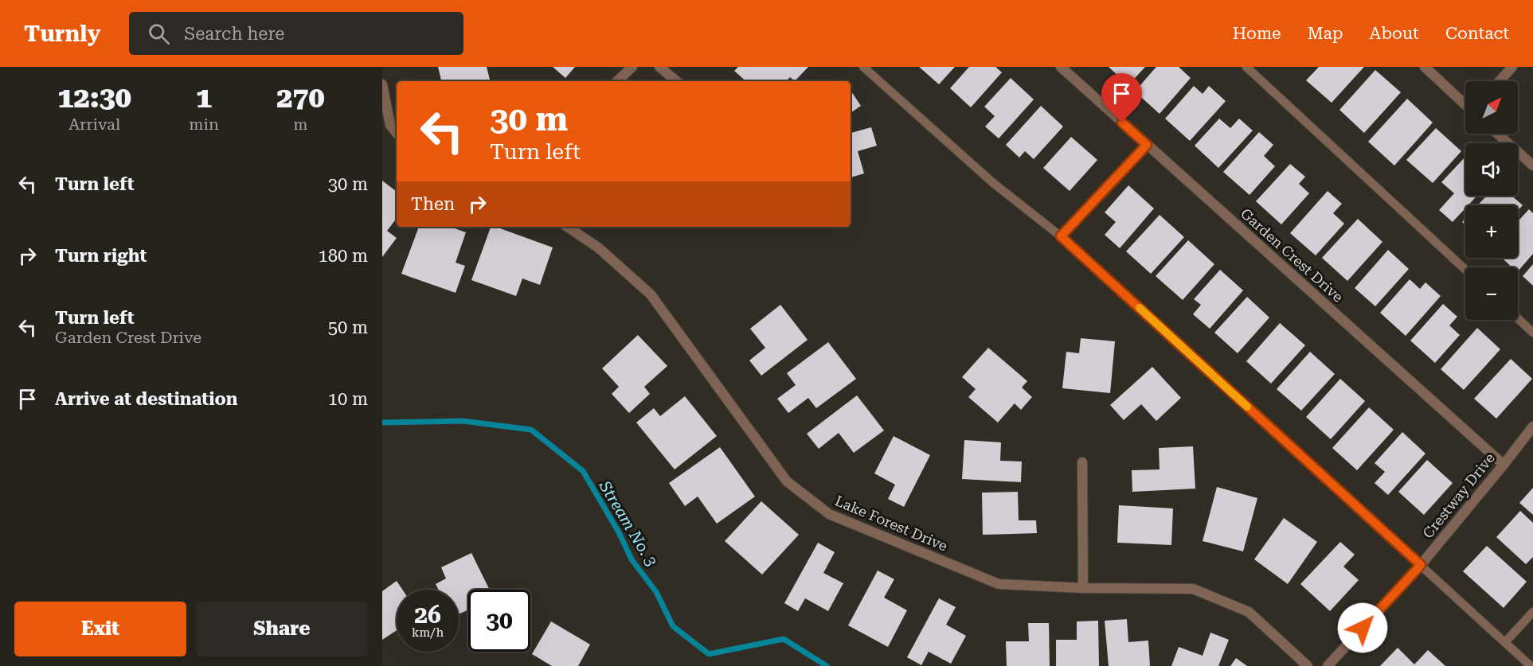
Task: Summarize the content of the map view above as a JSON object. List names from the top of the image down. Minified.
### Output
{"streets":{"street":["Garden Crest Drive","Crestway Drive","Lake Forest Drive"]},"crossings":[["Garden Crest Drive","Crestway Drive"]],"water":["Stream No. 3"],"north":"top right","page":{"header":"Turnly","search":"Search here","nav":["Home","Map","About","Contact"],"eta":["12:30","Arrival","1","min","270","m"],"map_buttons":["+","−"],"turn":["30 m","Turn left"],"list":[{"name":"Turn left","value":"30 m"},{"name":"Turn right","value":"180 m"},{"name":"Turn left","note":"Garden Crest Drive","value":"50 m"},{"name":"Arrive at destination","value":"10 m"}],"then":"Then","speed":"26 km/h","limit":"30","buttons":["Exit","Share"]}}
